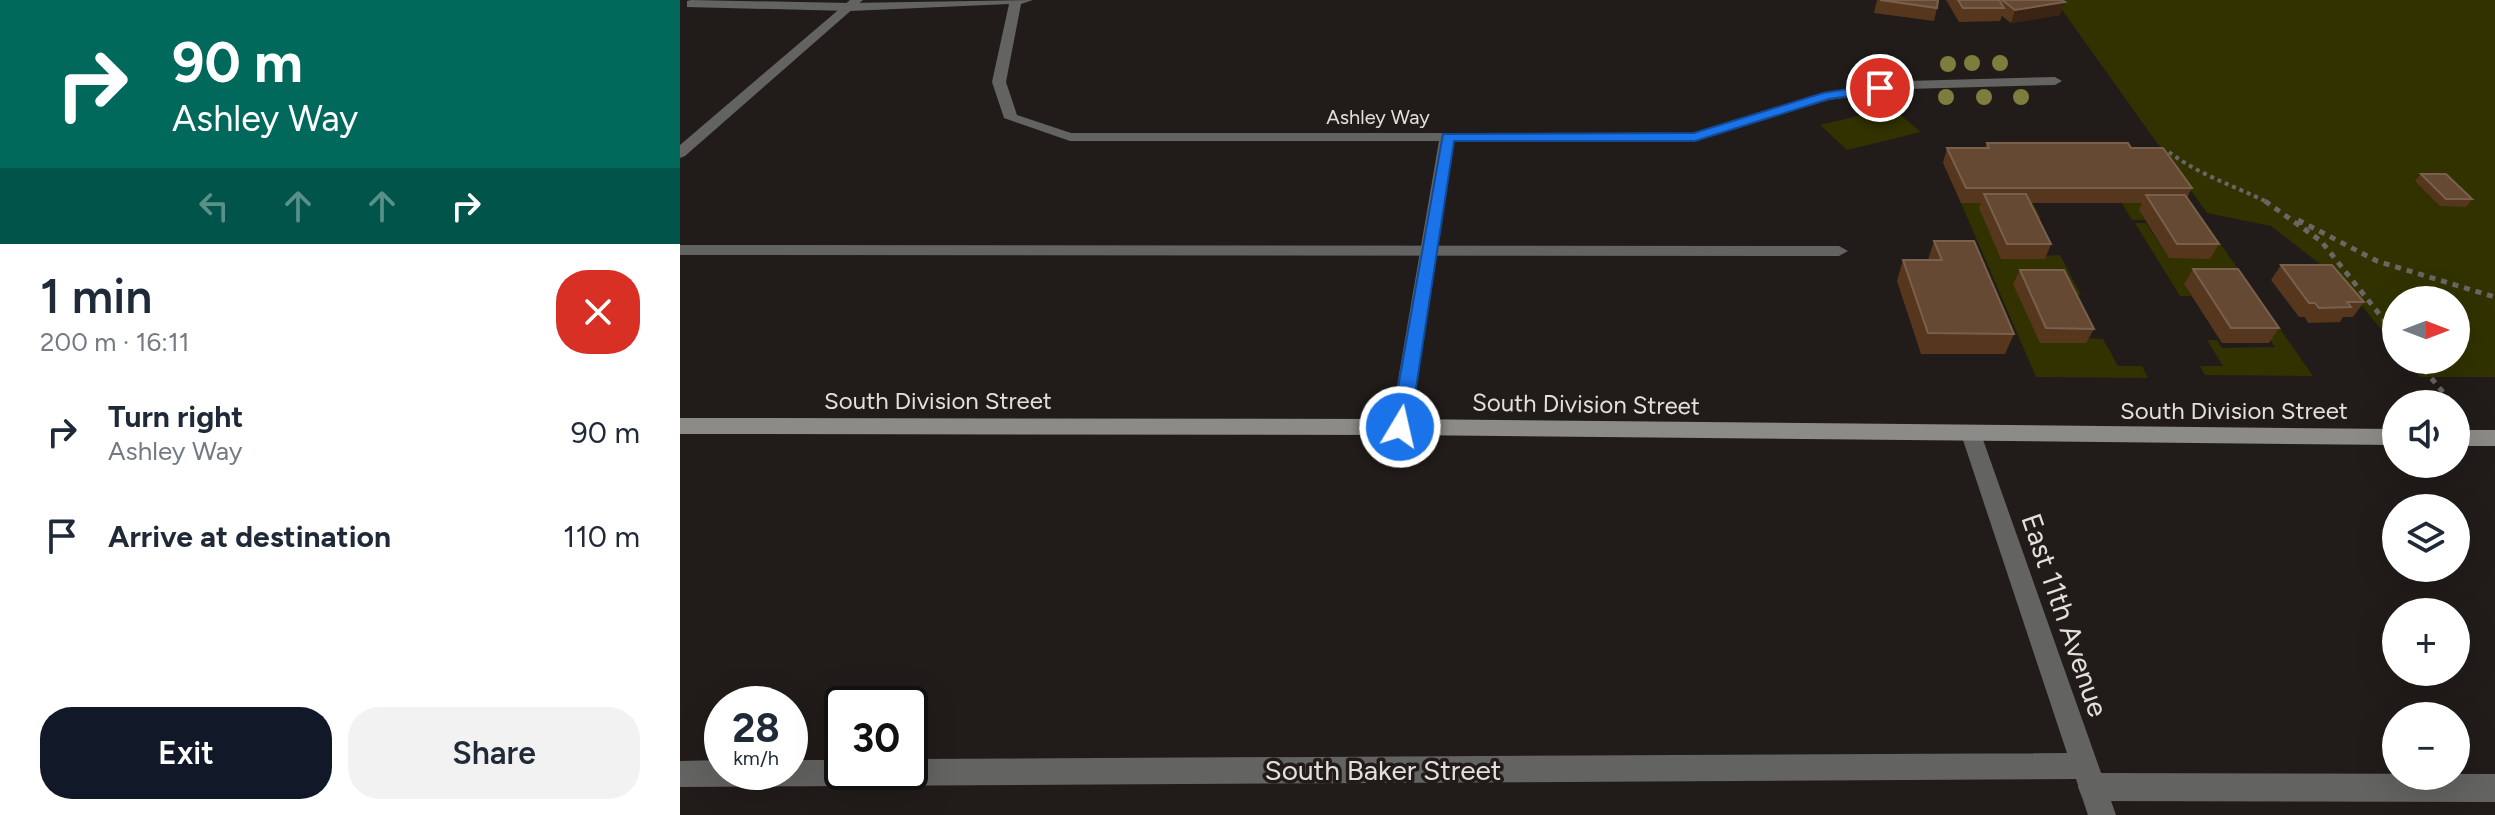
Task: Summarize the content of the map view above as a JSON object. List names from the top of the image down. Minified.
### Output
{"streets":{"main road":["South Division Street"],"street":["Ashley Way","East 11th Avenue","South Baker Street"]},"crossings":[["South Division Street","East 11th Avenue"],["East 11th Avenue","South Baker Street"]],"north":"right","page":{"turn":["90 m","Ashley Way"],"heading":["1 min","200 m · 16:11"],"map_buttons":["+","−"],"list":[{"name":"Turn right","note":"Ashley Way","value":"90 m"},{"name":"Arrive at destination","value":"110 m"}],"speed":"28 km/h","limit":"30","buttons":["Exit","Share"]}}
